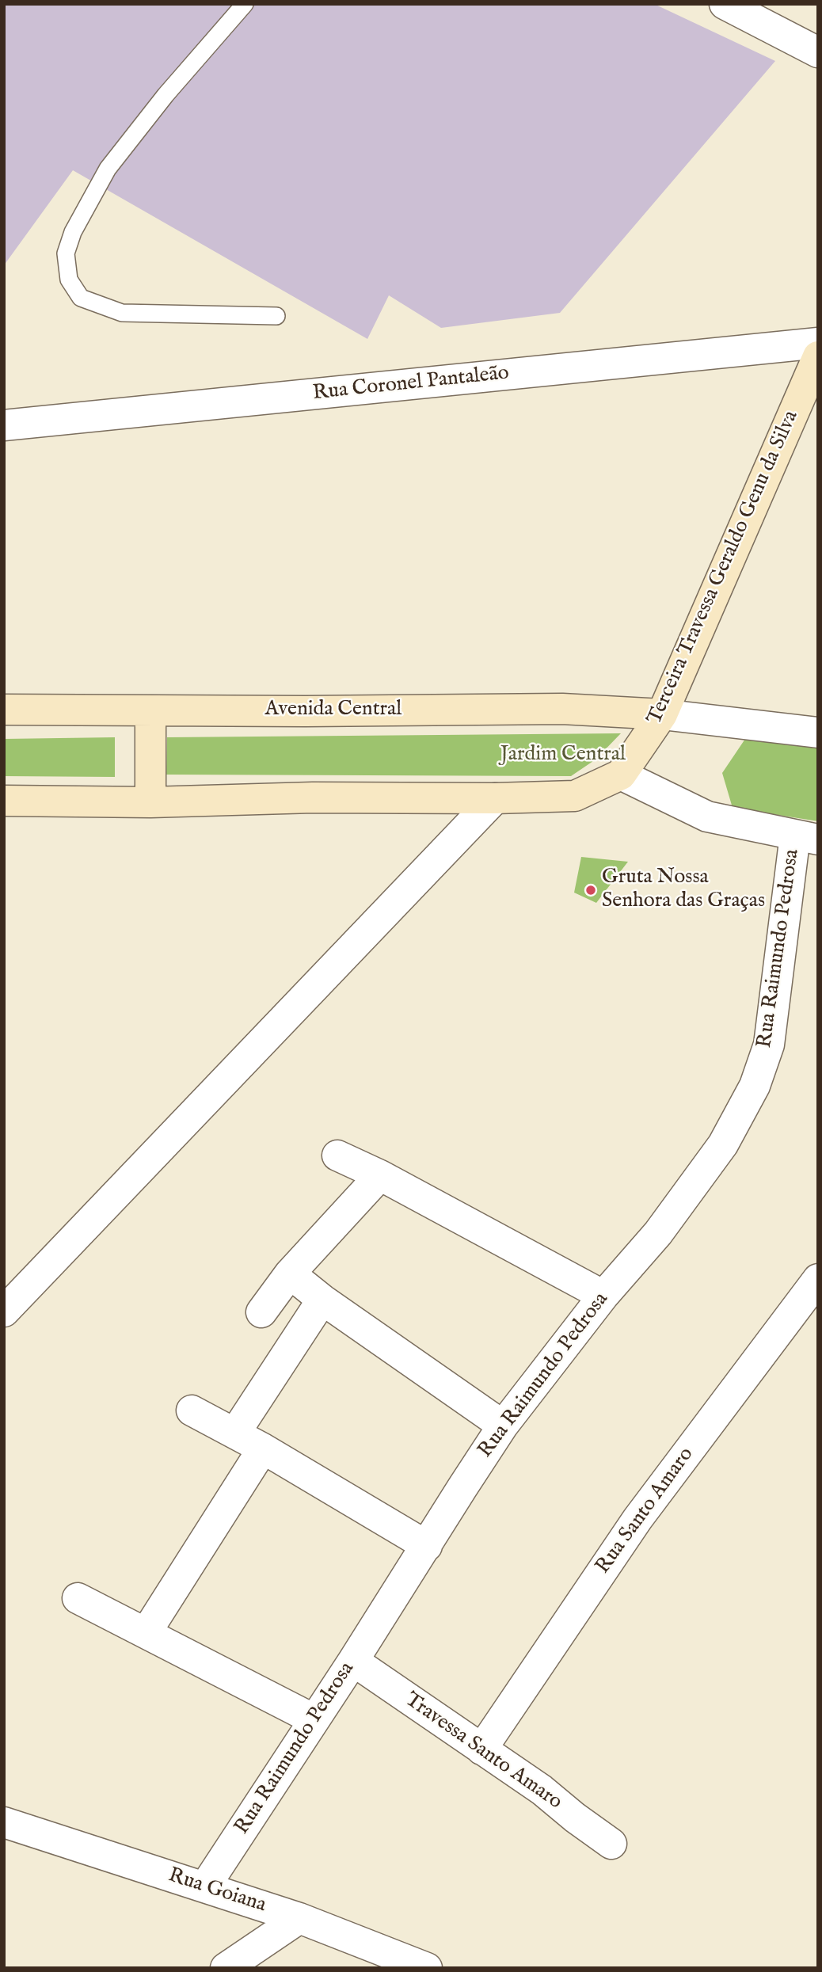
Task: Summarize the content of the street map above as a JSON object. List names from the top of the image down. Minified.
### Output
{"streets":{"main road":["Terceira Travessa Geraldo Genu da Silva","Avenida Central"],"street":["Rua Coronel Pantaleão","Rua Raimundo Pedrosa","Rua Santo Amaro","Travessa Santo Amaro","Rua Goiana"]},"crossings":[["Terceira Travessa Geraldo Genu da Silva","Avenida Central"],["Rua Raimundo Pedrosa","Travessa Santo Amaro"],["Rua Raimundo Pedrosa","Rua Goiana"],["Rua Santo Amaro","Travessa Santo Amaro"]],"parks":["Jardim Central"],"places":["Gruta Nossa Senhora das Graças"]}
